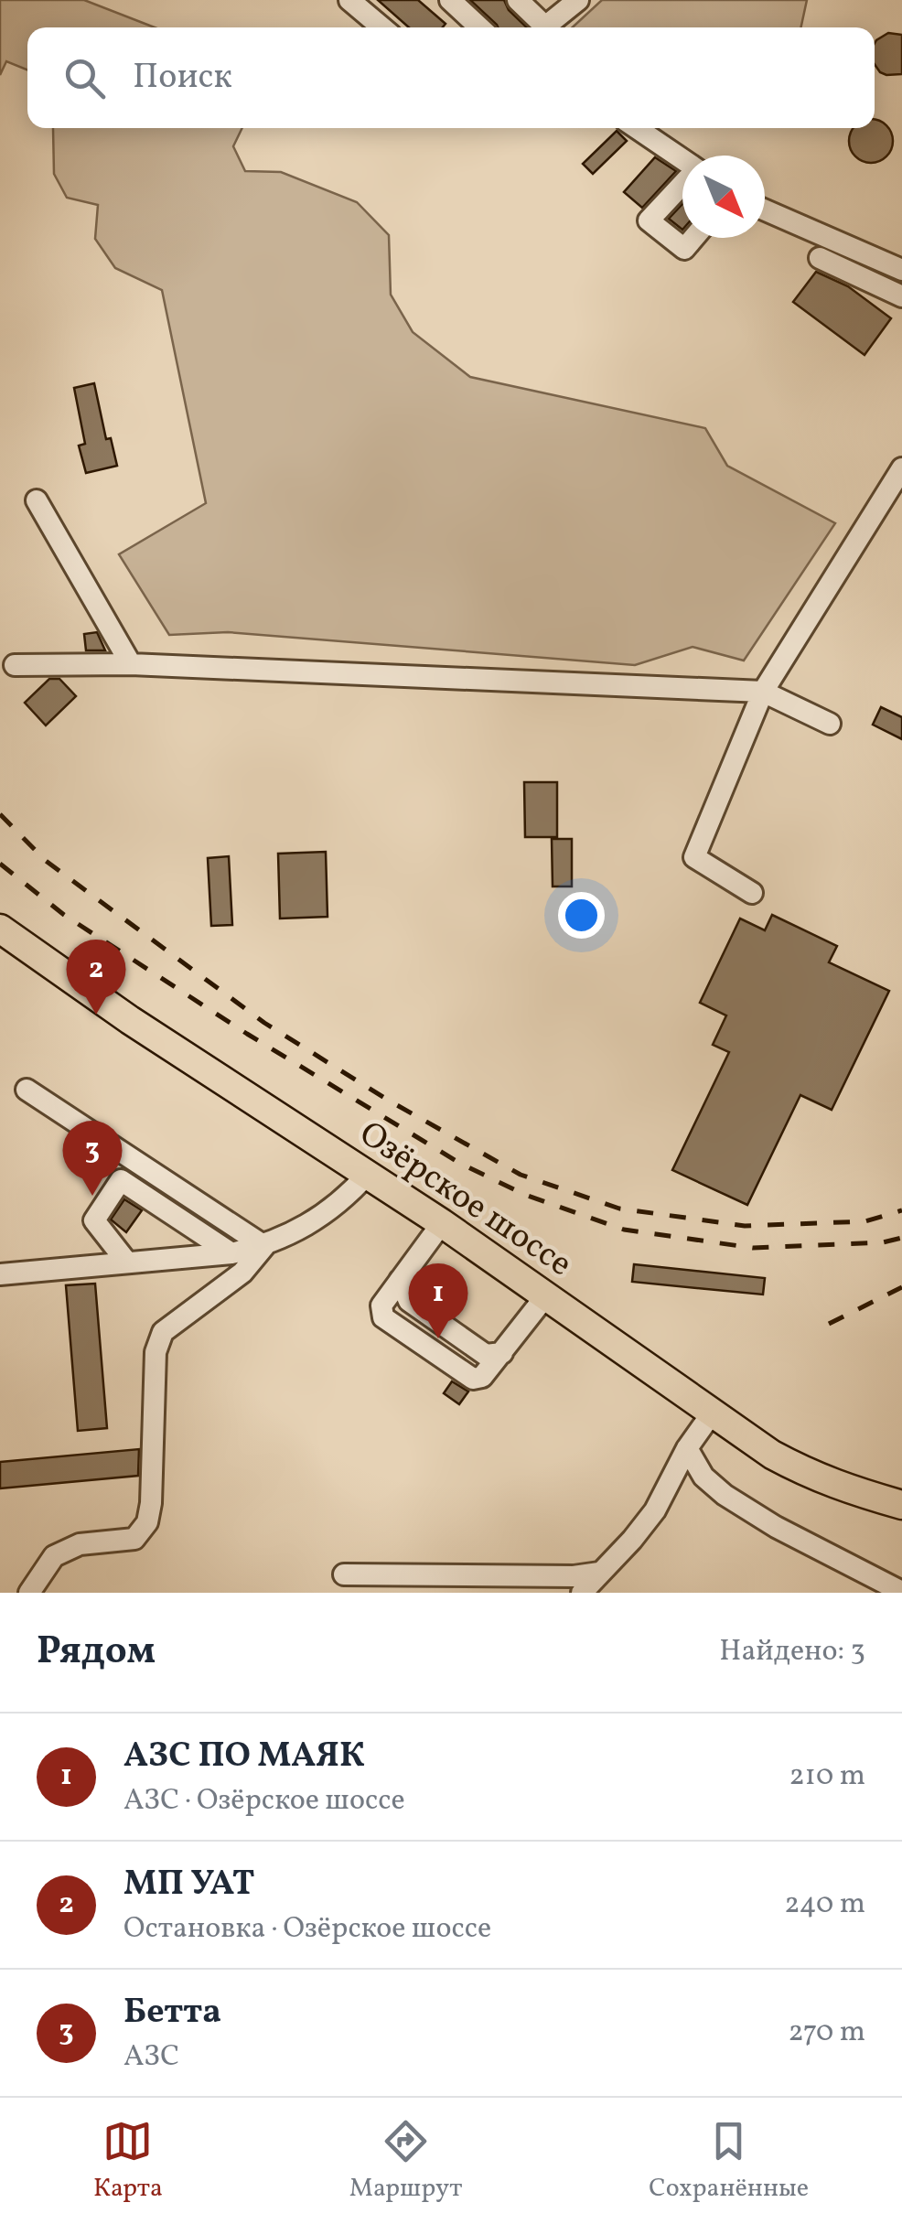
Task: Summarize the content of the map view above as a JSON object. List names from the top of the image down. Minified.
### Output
{"streets":{"main road":["Озёрское шоссе"]},"north":"bottom right","page":{"search":"Поиск","pins":["2","3","1"],"heading":["Рядом","Найдено: 3"],"list":[{"mark":"1","name":"АЗС ПО МАЯК","note":"АЗС · Озёрское шоссе","value":"210 m"},{"mark":"2","name":"МП УАТ","note":"Остановка · Озёрское шоссе","value":"240 m"},{"mark":"3","name":"Бетта","note":"АЗС","value":"270 m"}],"nav":["Карта","Маршрут","Сохранённые"]}}
